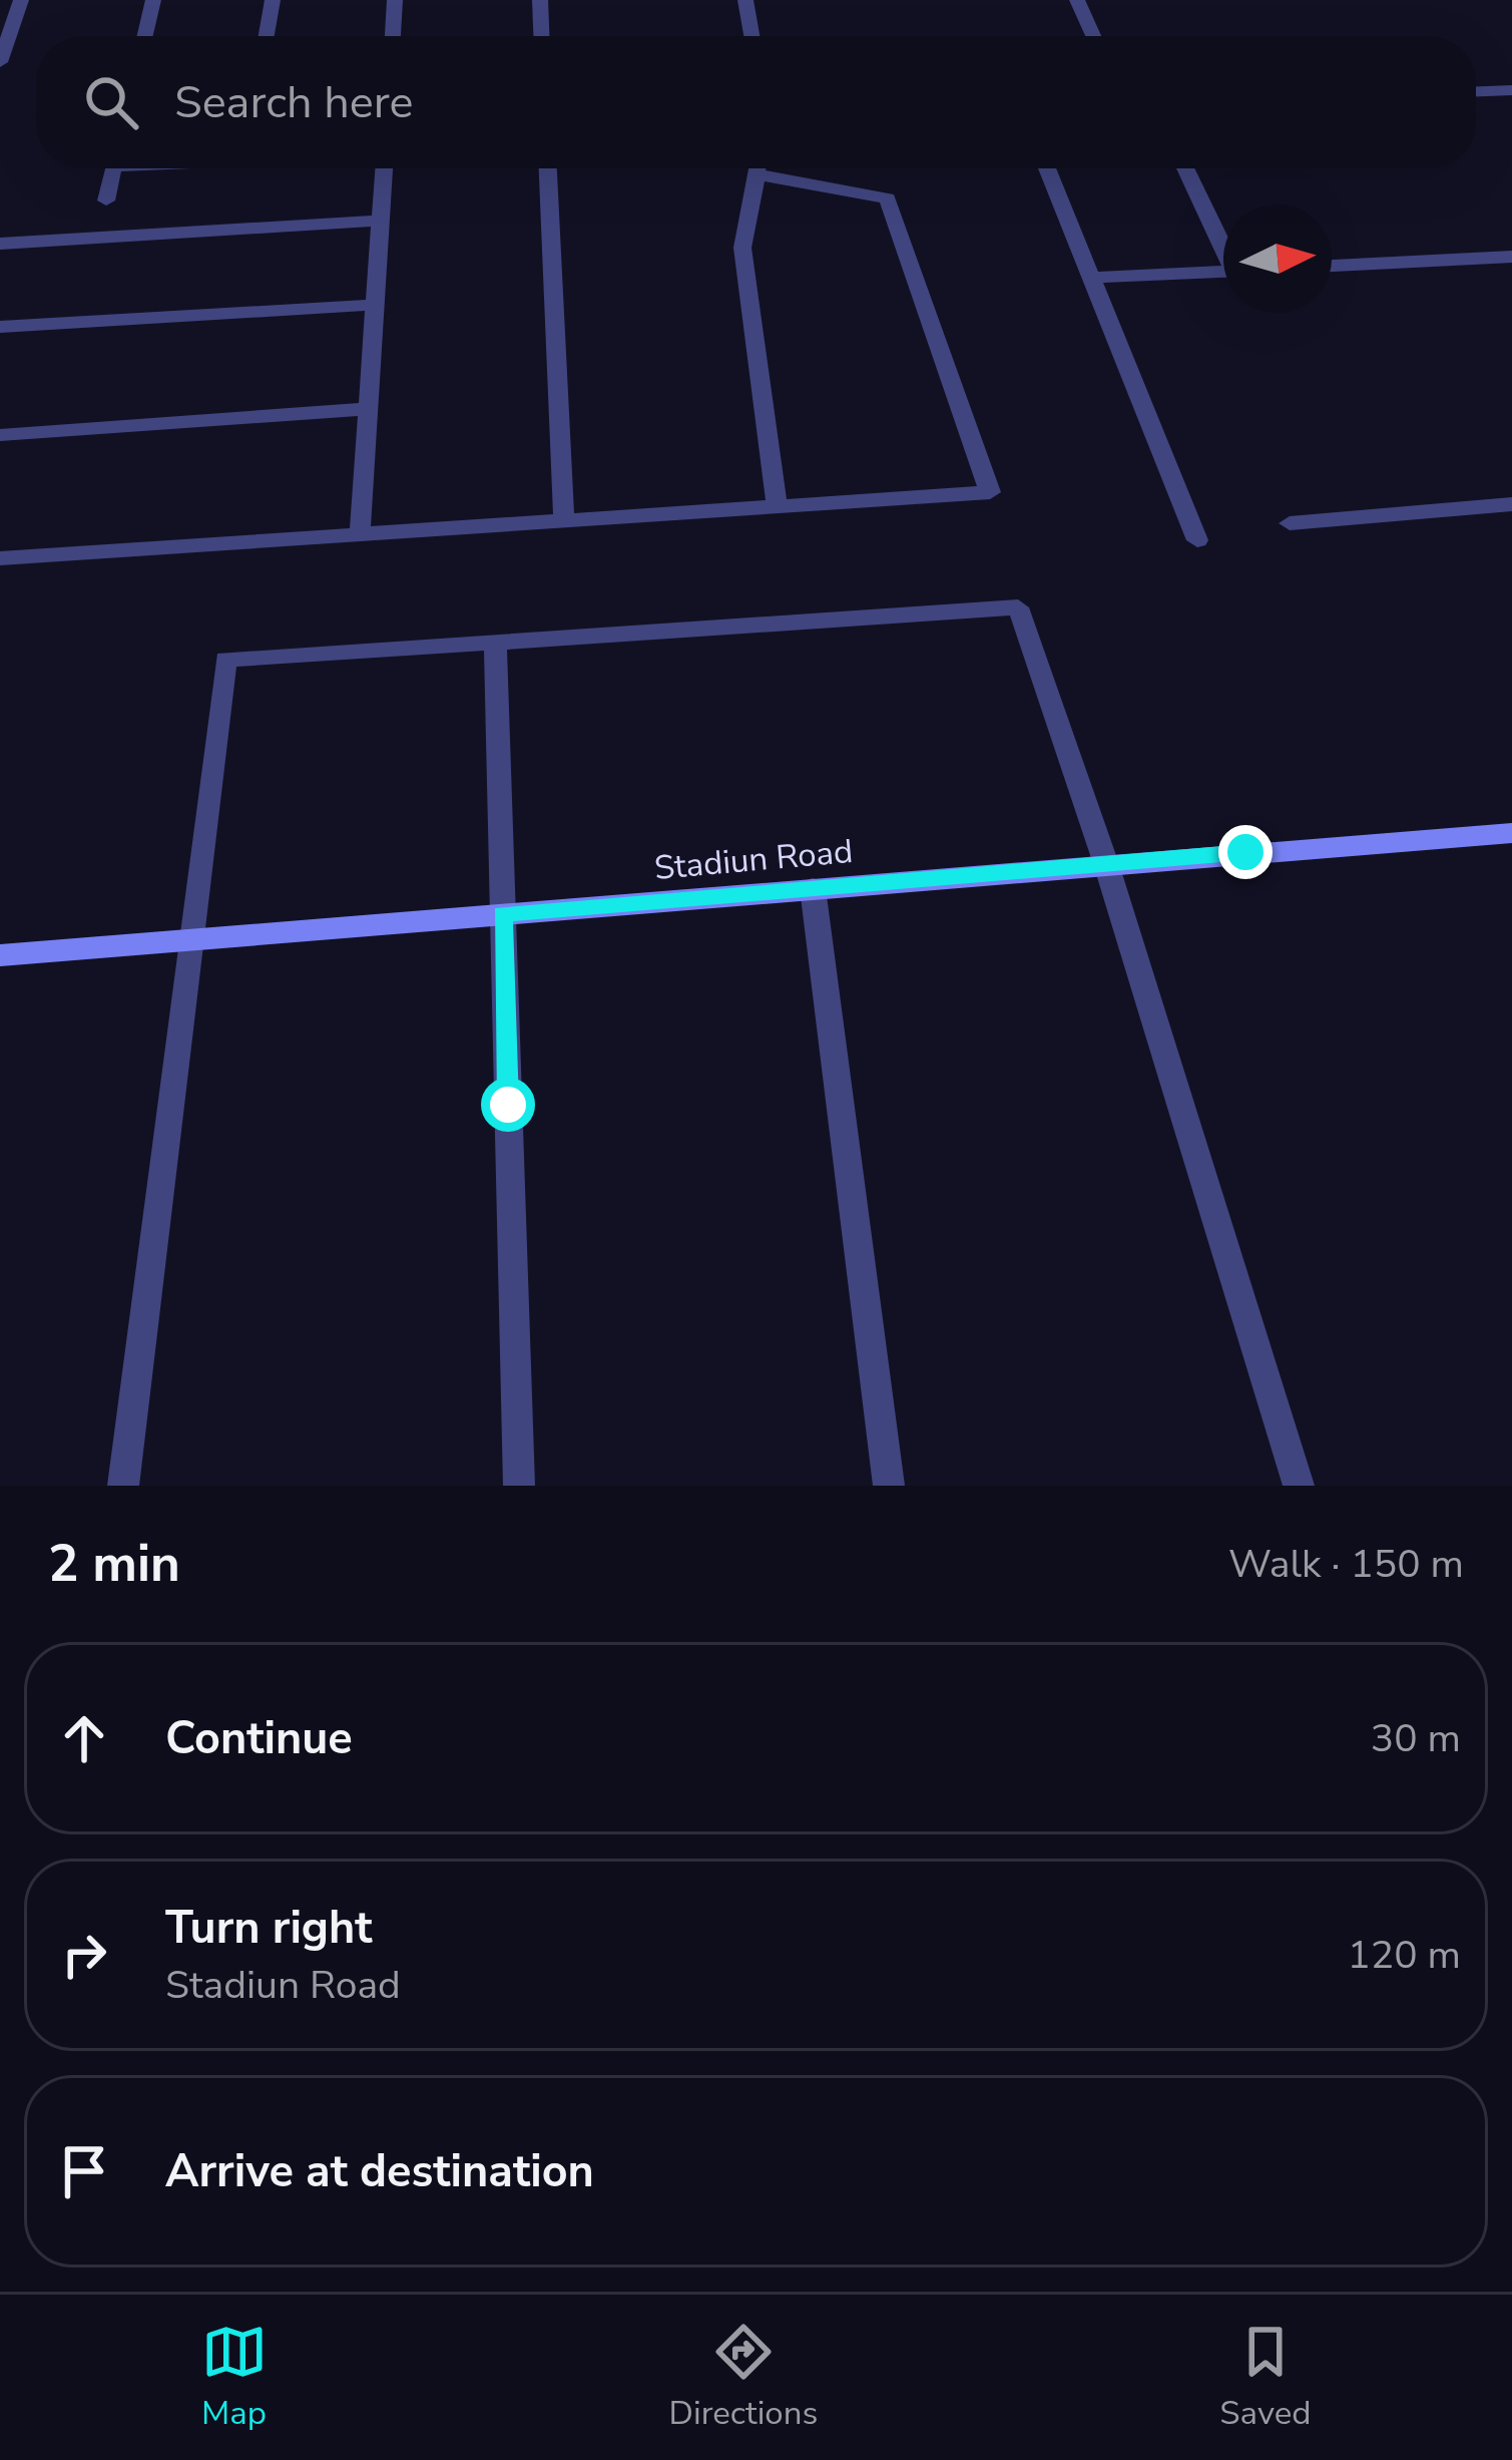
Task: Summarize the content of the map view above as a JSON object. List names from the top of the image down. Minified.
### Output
{"streets":{"main road":["Stadiun Road"]},"north":"right","page":{"search":"Search here","heading":["2 min","Walk · 150 m"],"list":[["Continue","30 m"],["Turn right","Stadiun Road","120 m"],"Arrive at destination"],"nav":["Map","Directions","Saved"]}}
